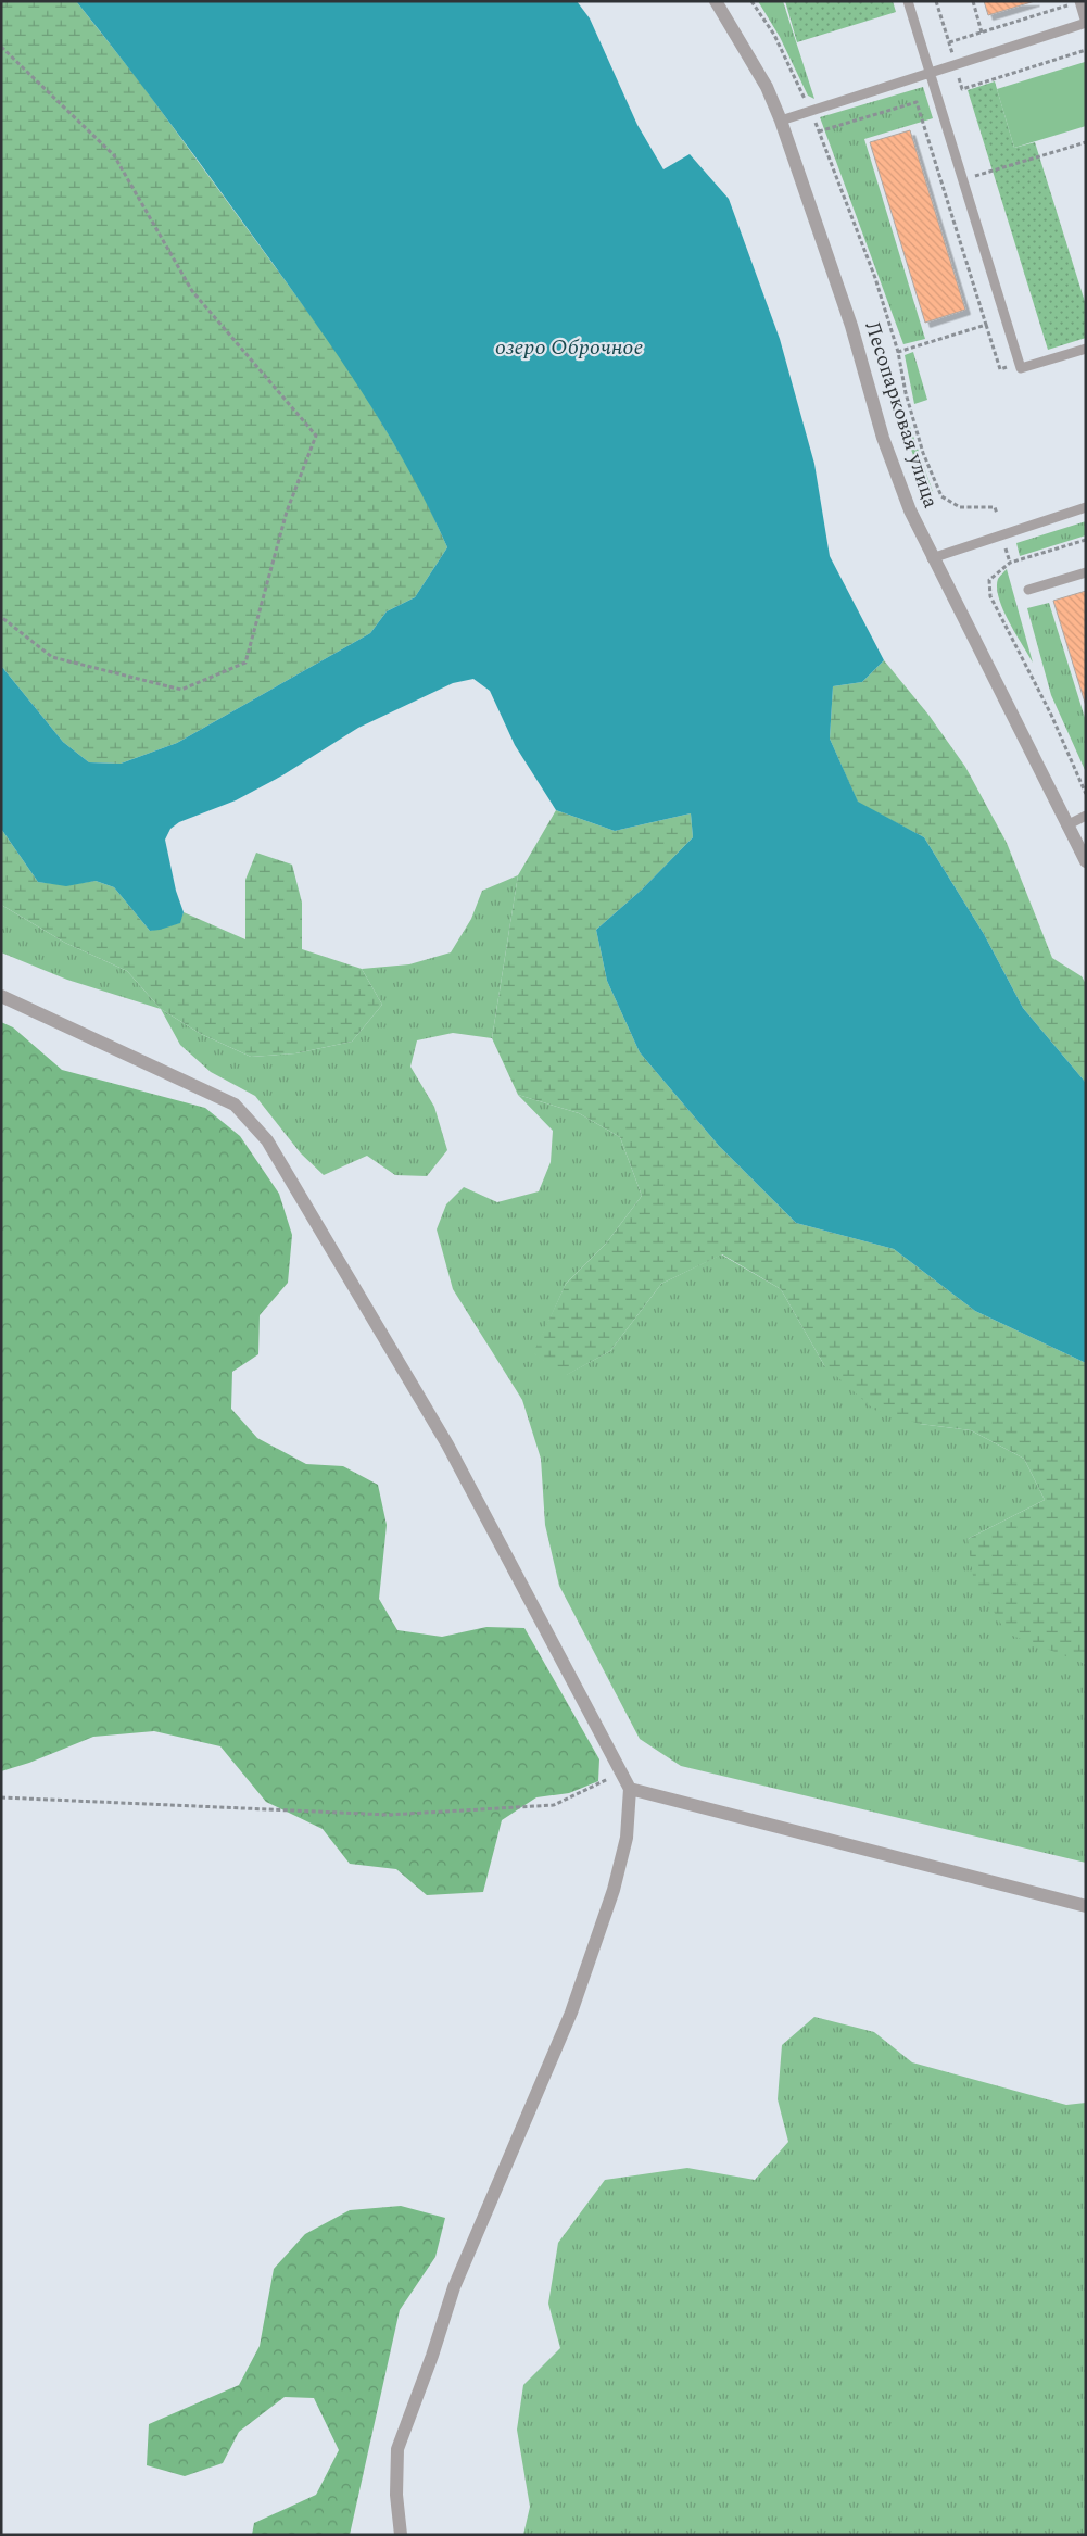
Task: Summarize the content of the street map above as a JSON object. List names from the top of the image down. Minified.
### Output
{"streets":{"street":["Лесопарковая улица"]},"water":["озеро Оброчное"]}
